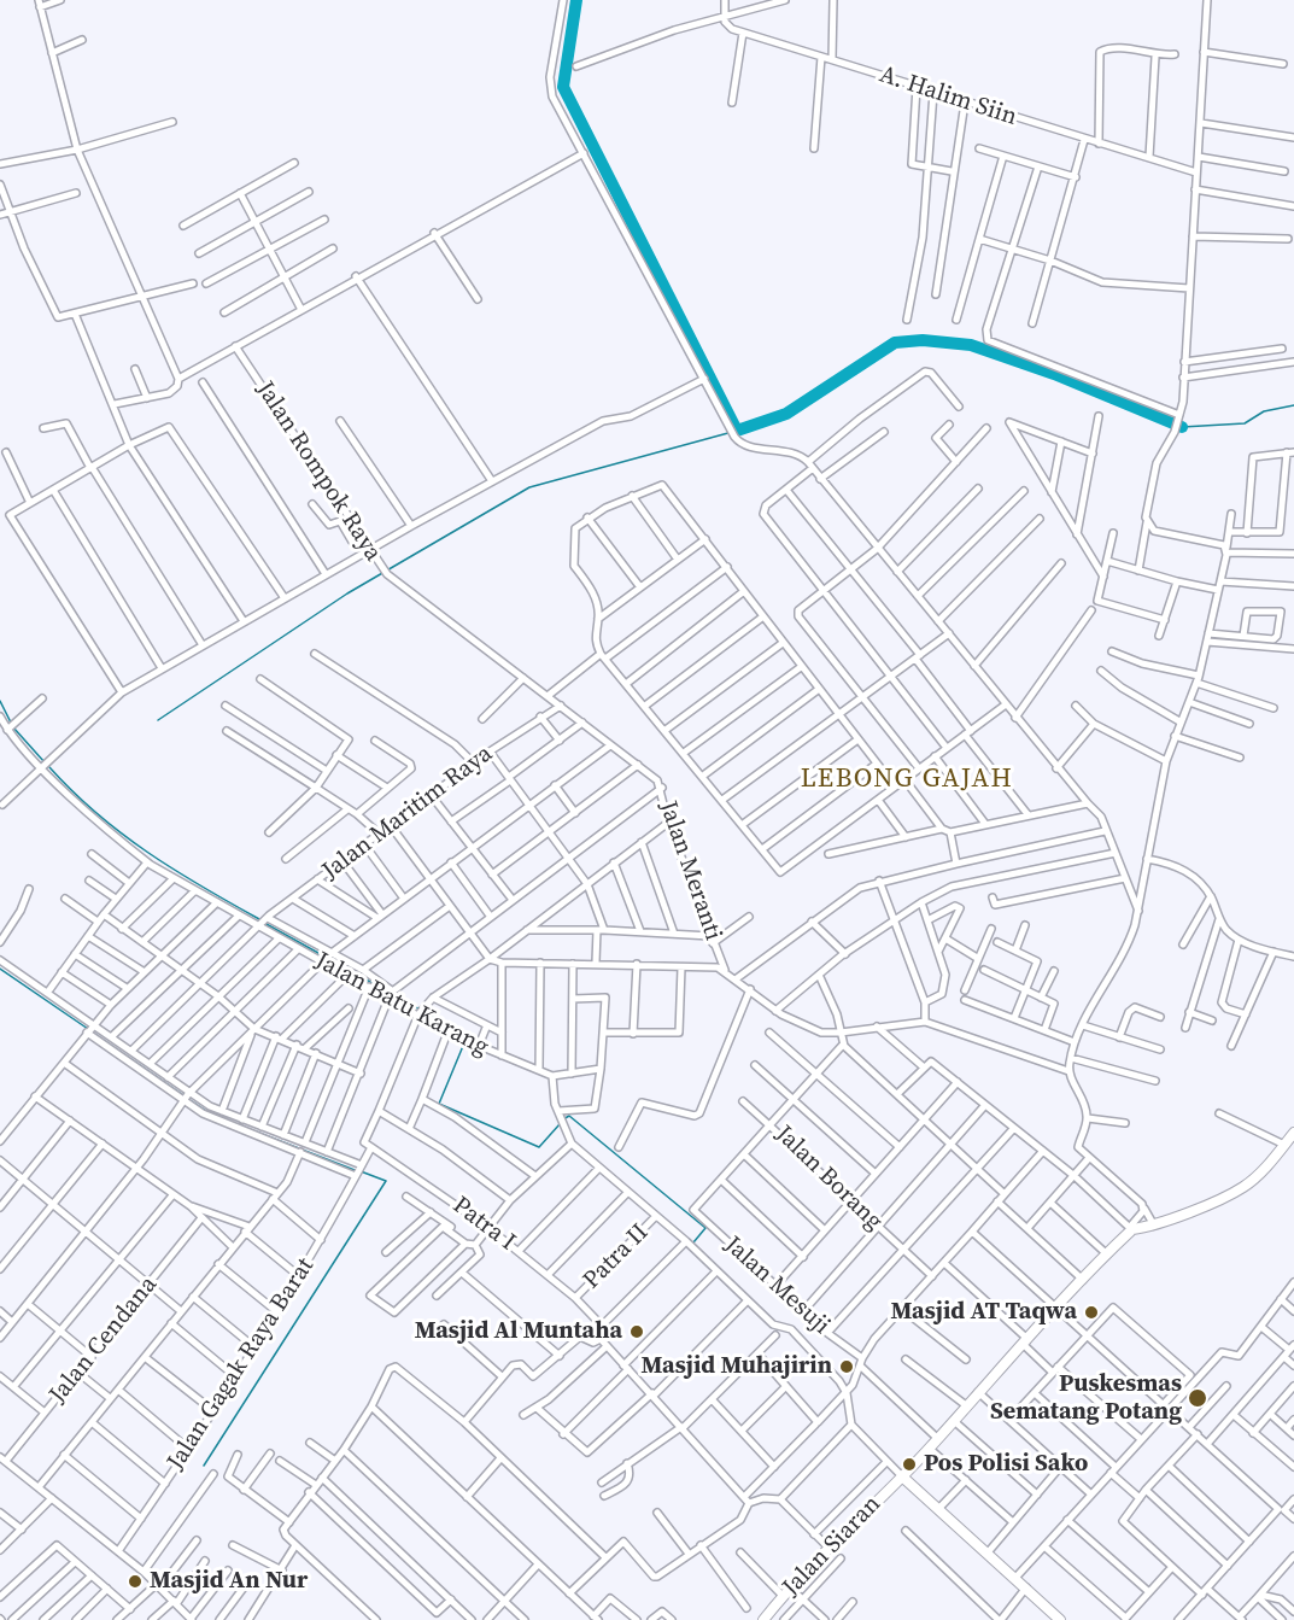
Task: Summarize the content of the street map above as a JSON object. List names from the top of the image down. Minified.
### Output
{"streets":{"street":["A. Halim Siin","Jalan Rompok Raya","Jalan Maritim Raya","Jalan Meranti","Jalan Batu Karang","Jalan Borang","Patra I","Patra II","Jalan Mesuji","Jalan Cendana","Jalan Gagak Raya Barat","Jalan Siaran"]},"crossings":[["Jalan Rompok Raya","Jalan Meranti"],["Jalan Maritim Raya","Jalan Meranti"],["Jalan Maritim Raya","Jalan Batu Karang"],["Patra I","Patra II"],["Jalan Mesuji","Jalan Siaran"]],"districts":["LEBONG GAJAH"],"places":["Masjid AT Taqwa","Masjid Al Muntaha","Masjid Muhajirin","Puskesmas Sematang Potang","Pos Polisi Sako","Masjid An Nur"]}
